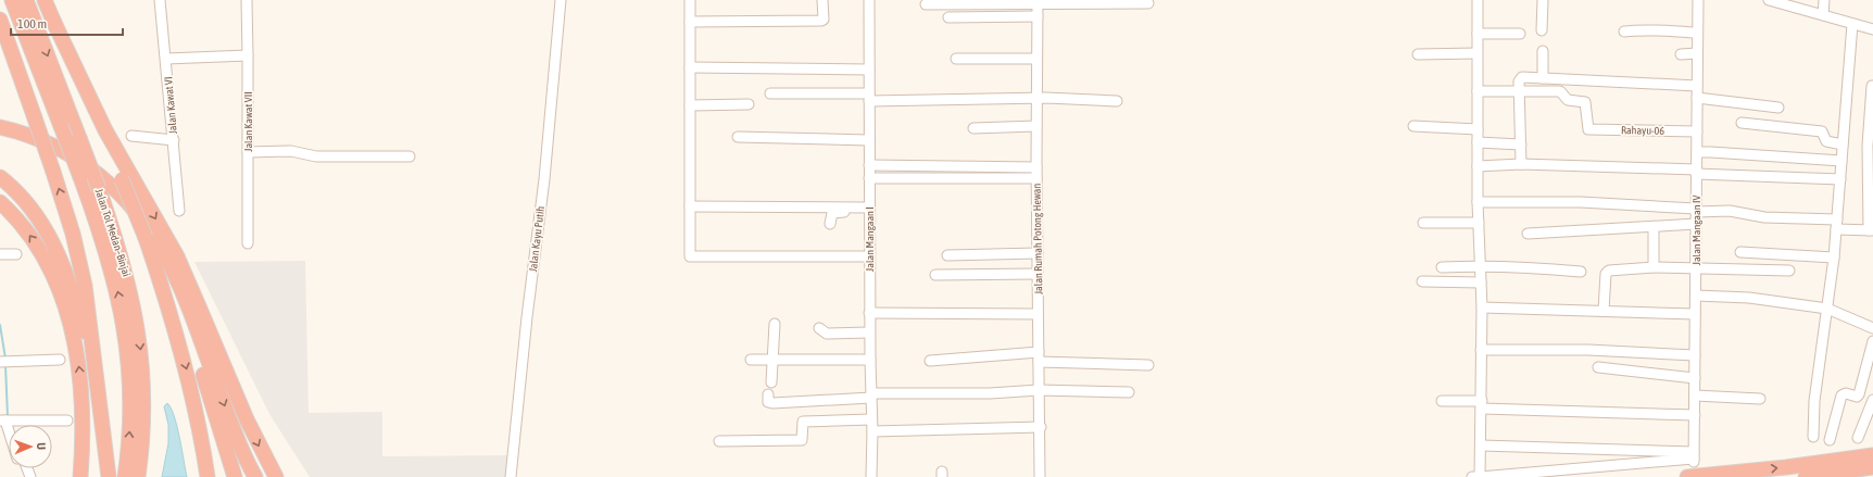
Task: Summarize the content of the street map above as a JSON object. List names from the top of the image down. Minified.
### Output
{"streets":{"highway":["Jalan Tol Medan–Binjai"],"street":["Jalan Kawat VI","Jalan Kawat VII","Rahayu-06","Jalan Mangaan IV","Jalan Kayu Putih","Jalan Mangaan I","Jalan Rumah Potong Hewan"]},"crossings":[["Rahayu-06","Jalan Mangaan IV"]],"scale_bar":"100 m","north":"right"}
